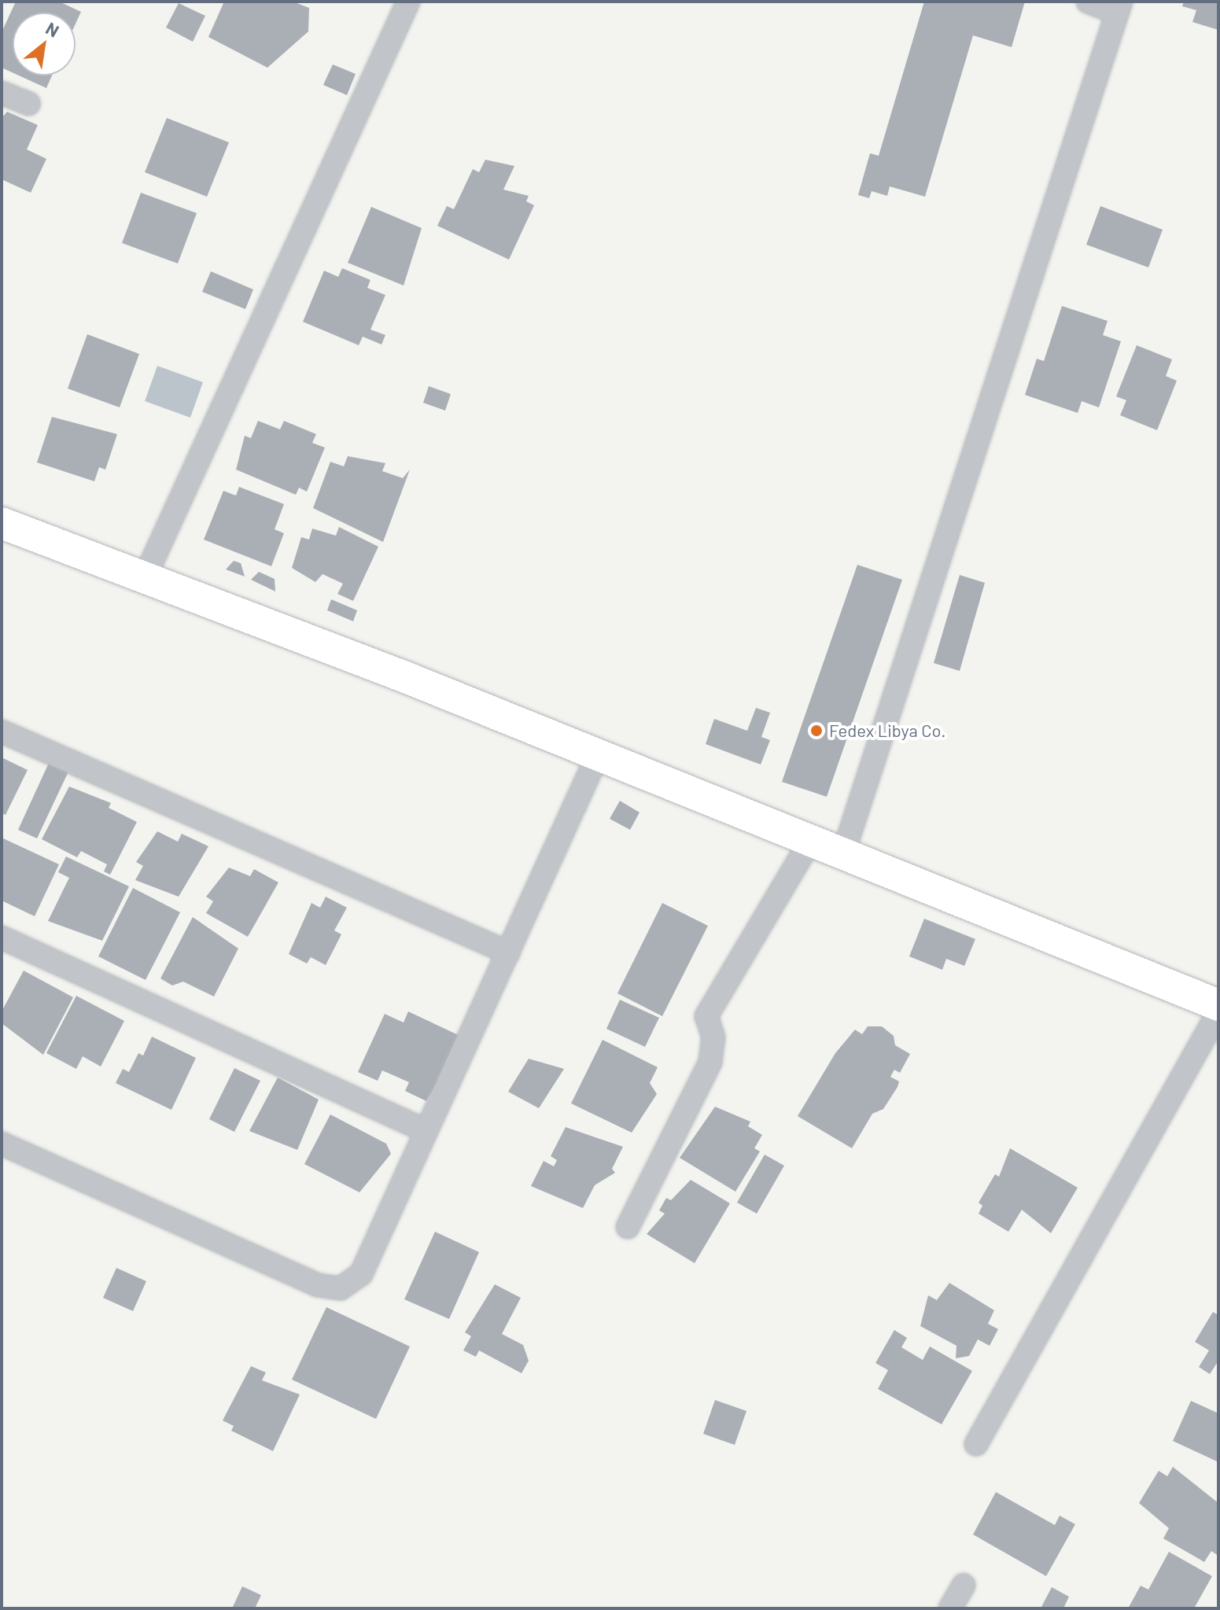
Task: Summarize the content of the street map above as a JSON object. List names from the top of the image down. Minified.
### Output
{"places":["Fedex Libya Co."],"north":"top right"}
